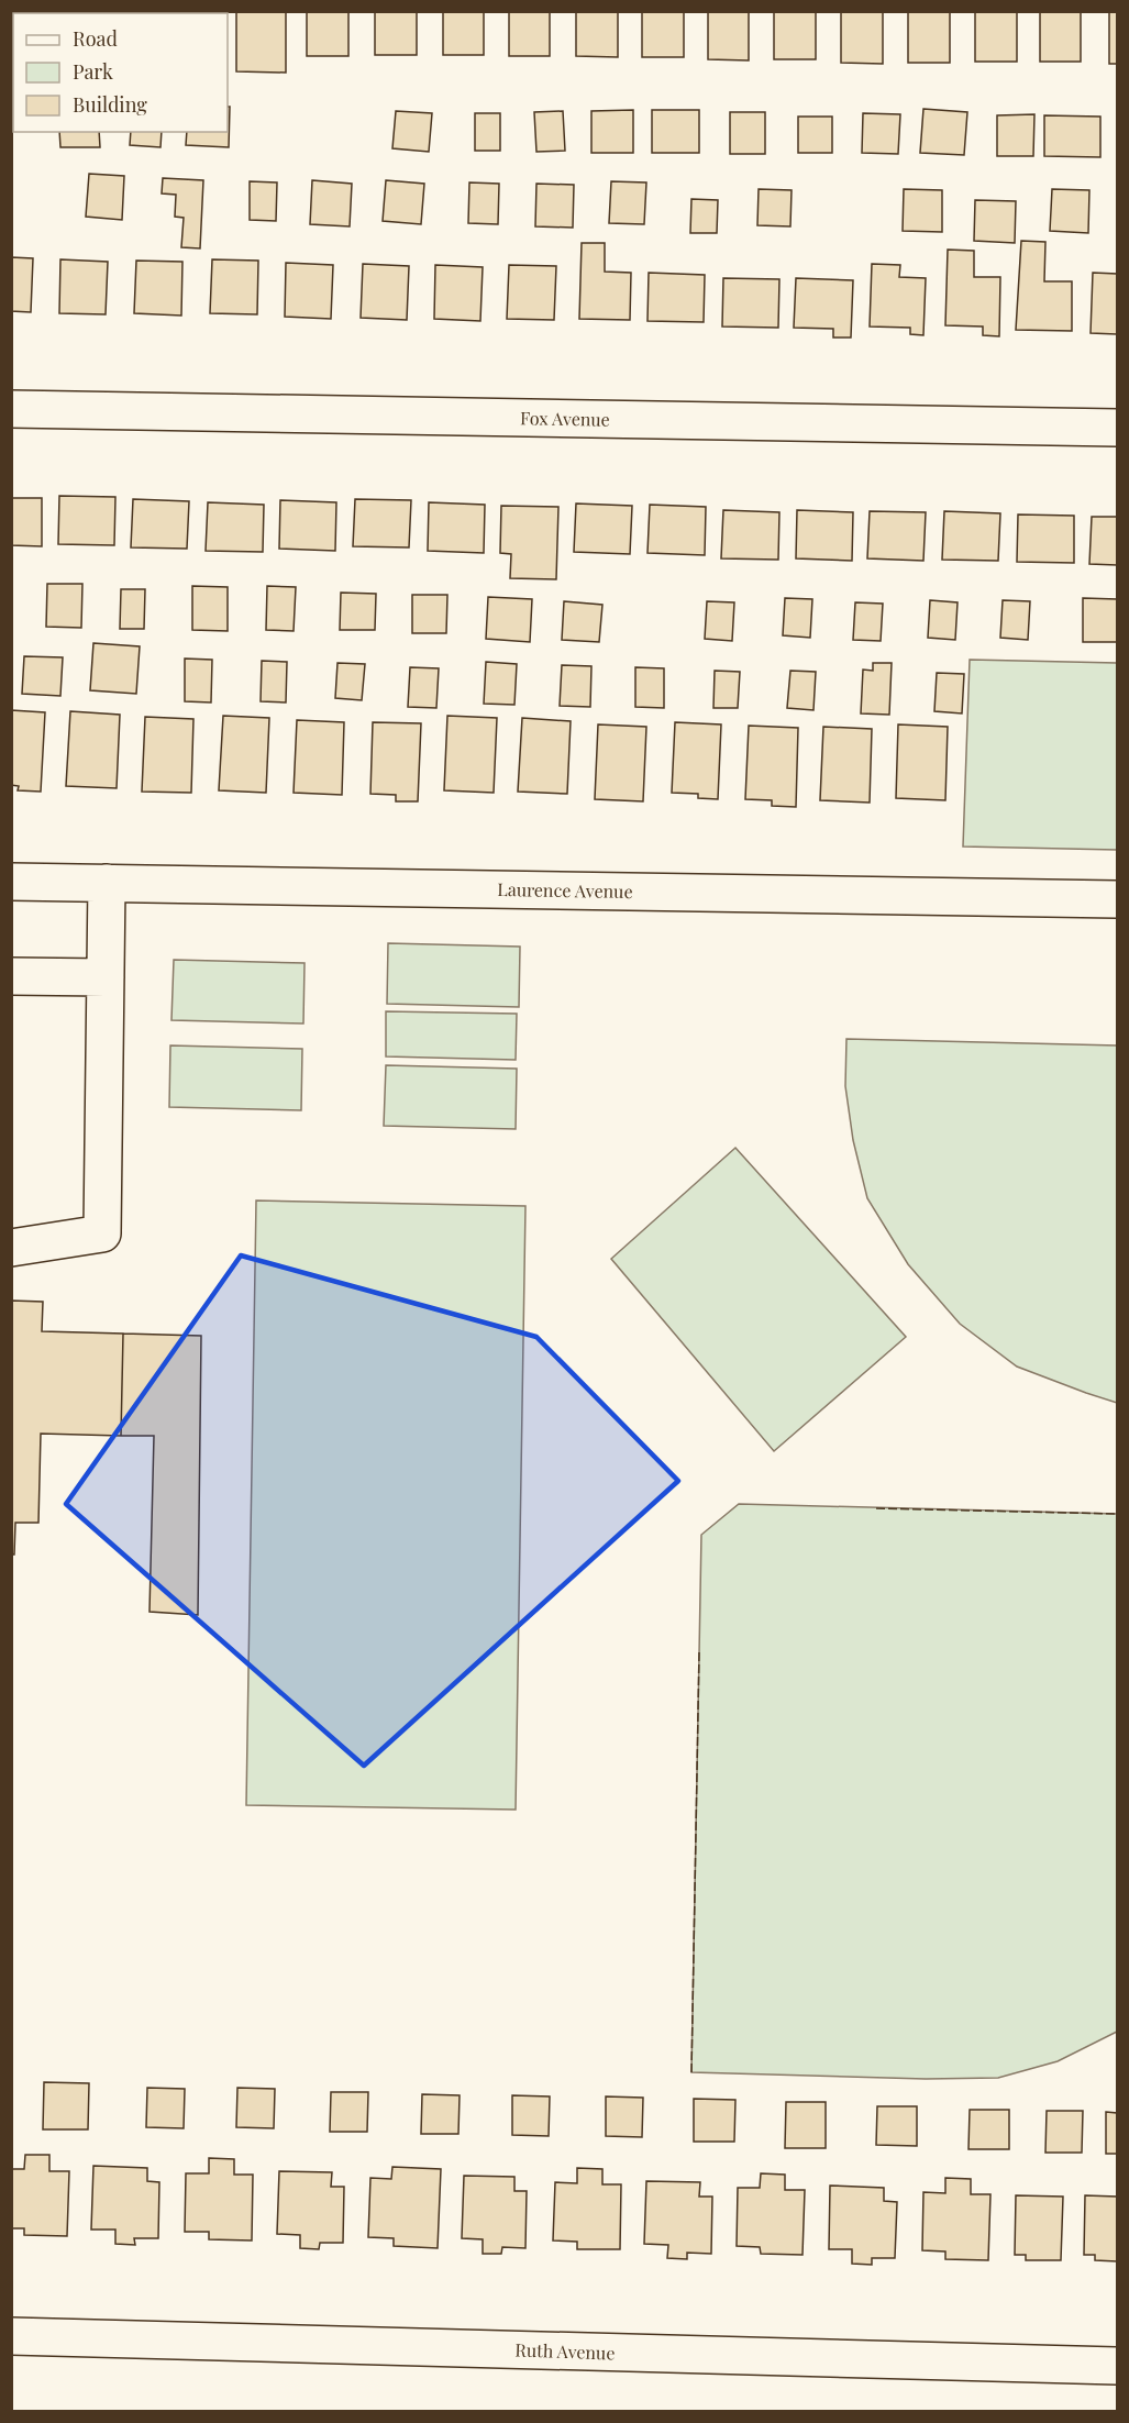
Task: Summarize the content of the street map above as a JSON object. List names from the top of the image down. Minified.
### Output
{"streets":{"street":["Fox Avenue","Laurence Avenue","Ruth Avenue"]},"legend":["Road","Park","Building"]}
